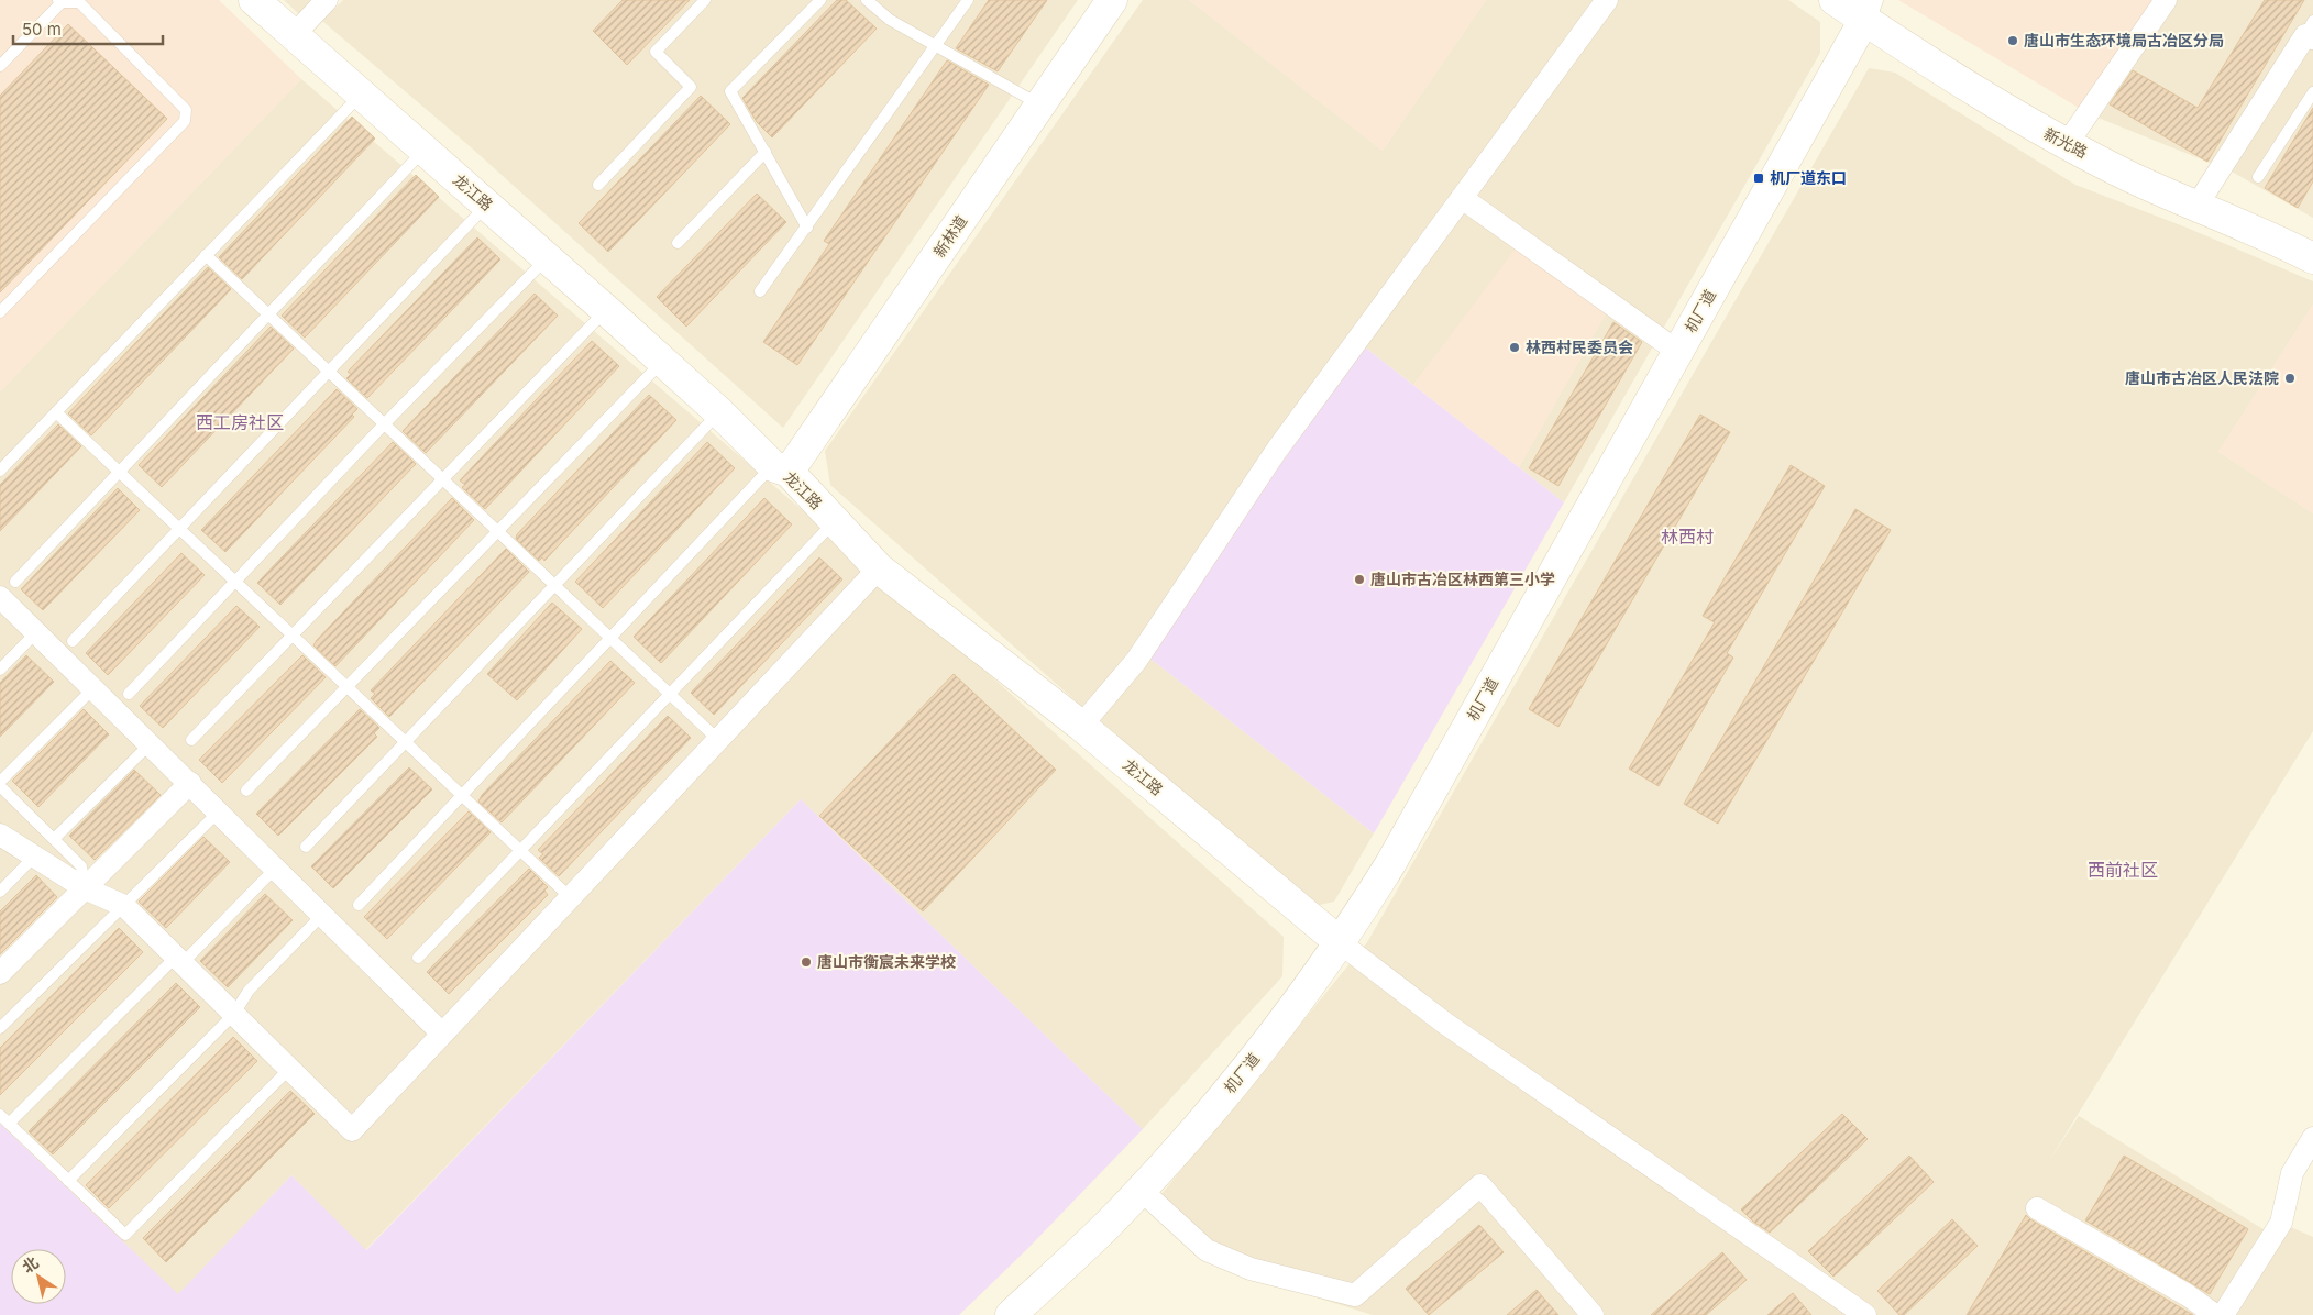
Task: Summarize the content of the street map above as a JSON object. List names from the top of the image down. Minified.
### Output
{"streets":{"street":["新光路","龙江路","新林道","机厂道"]},"crossings":[["新光路","机厂道"],["龙江路","新林道"],["龙江路","机厂道"]],"districts":["西工房社区","林西村","西前社区"],"places":{"other":["唐山市生态环境局古冶区分局","林西村民委员会","唐山市古冶区人民法院","唐山市古冶区林西第三小学","唐山市衡宸未来学校"],"transit":["机厂道东口"]},"scale_bar":"50 m","north":"top left"}
